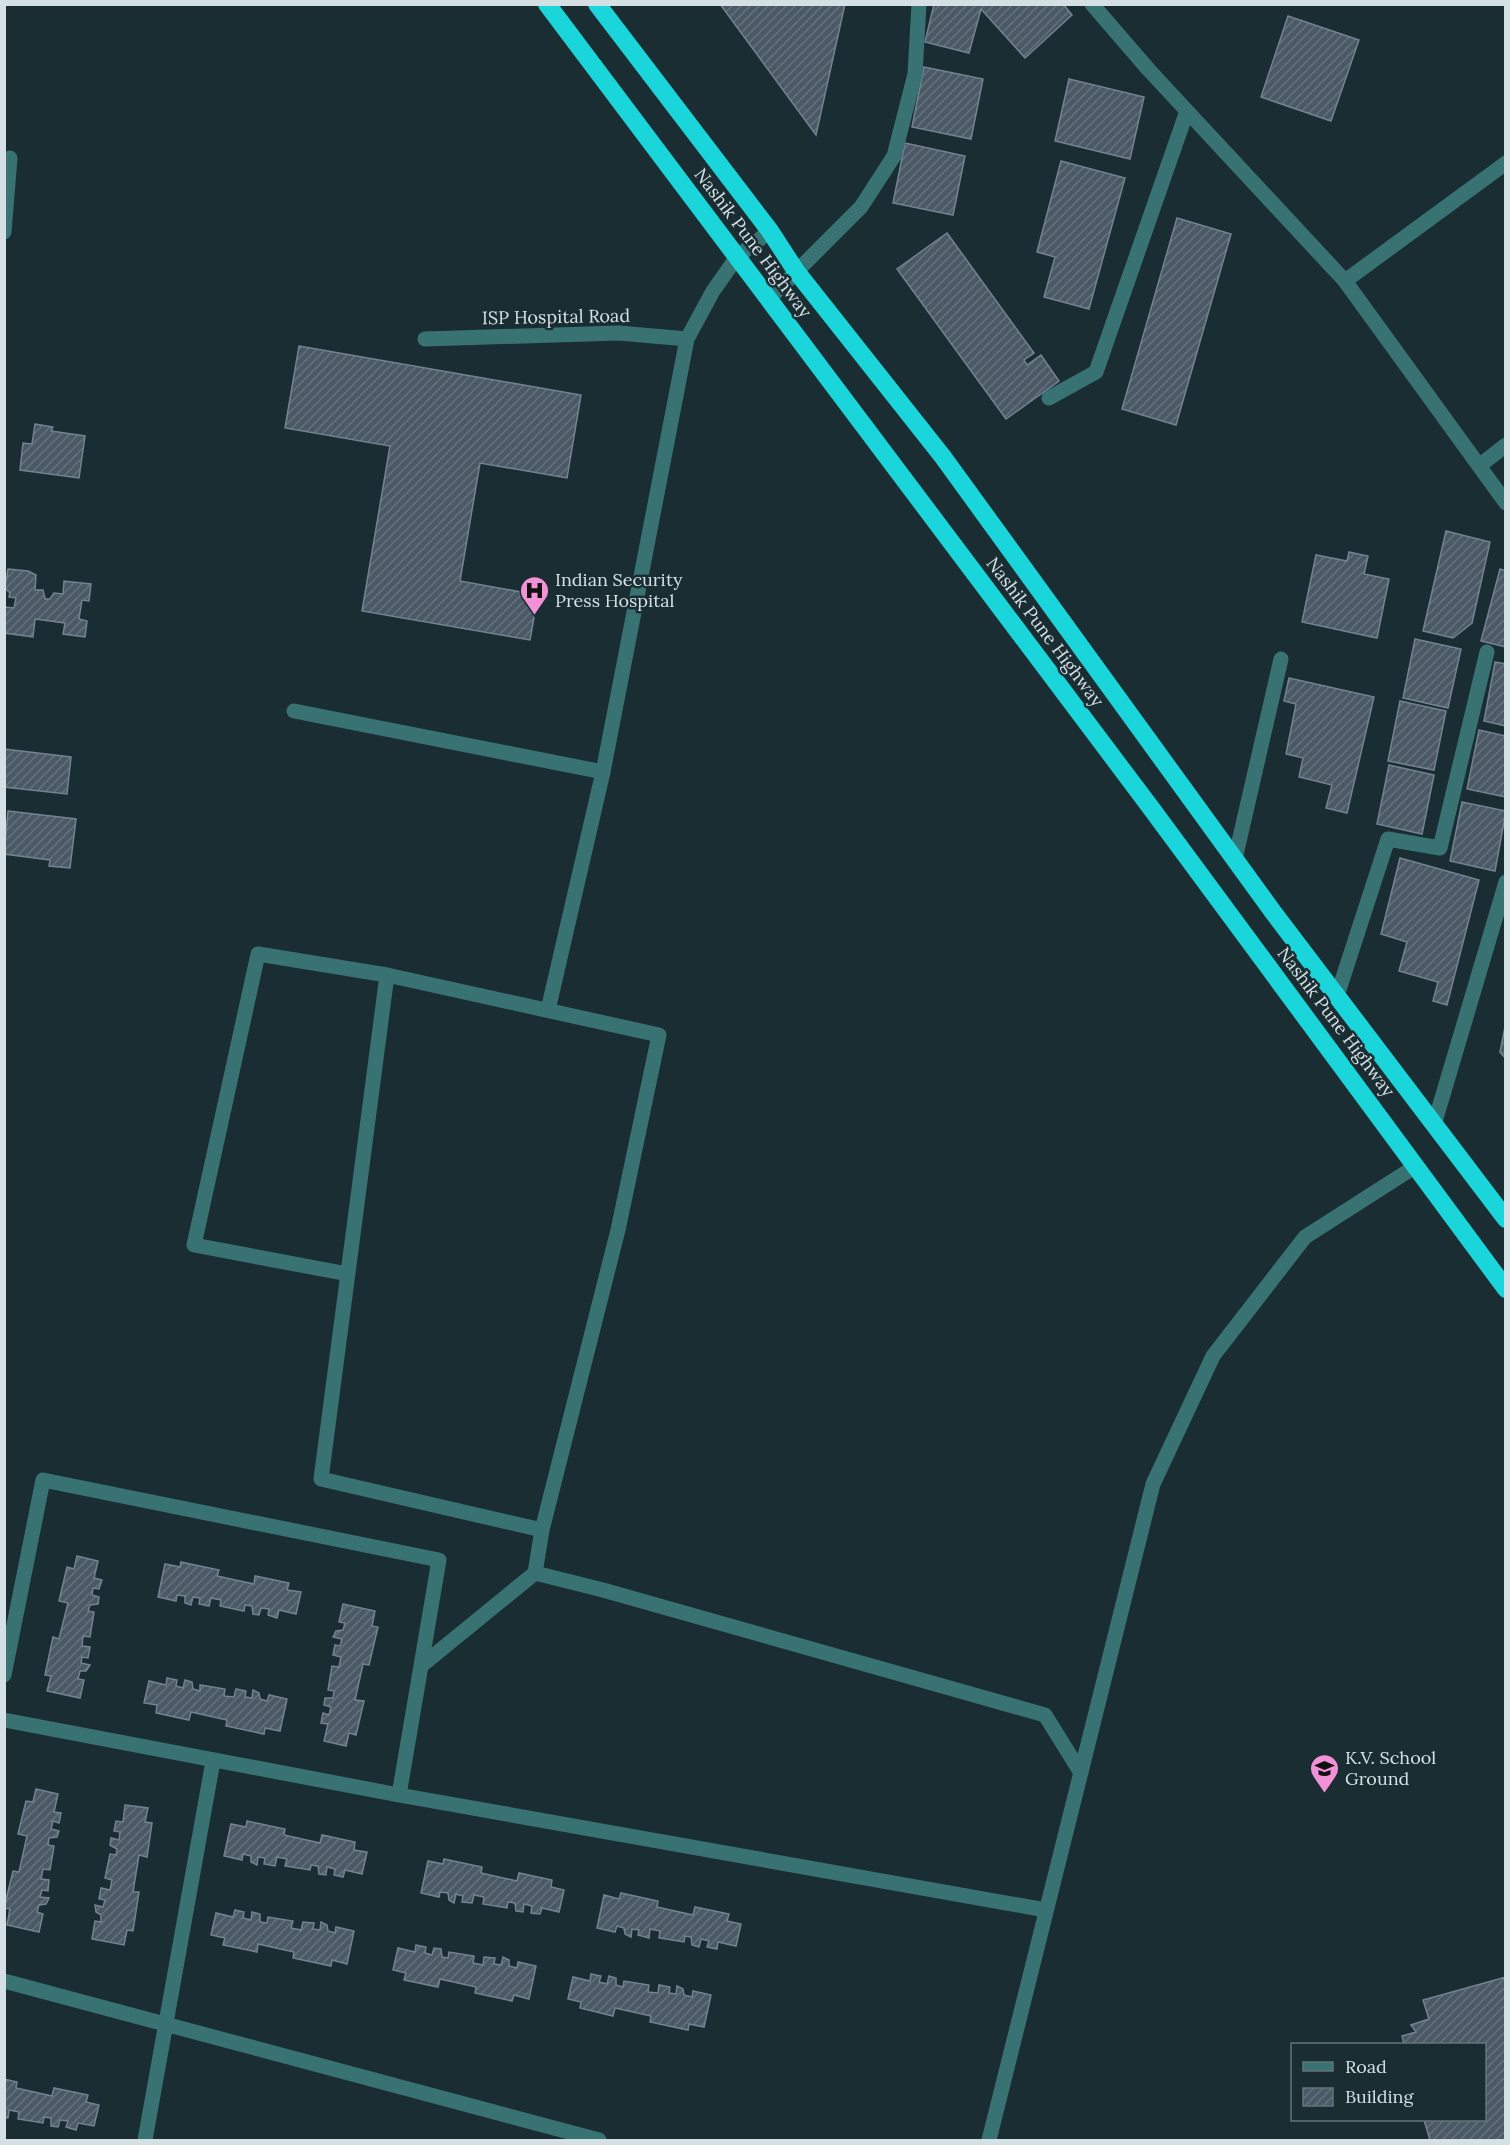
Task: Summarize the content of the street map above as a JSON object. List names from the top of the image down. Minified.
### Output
{"streets":{"highway":["Nashik Pune Highway"],"street":["ISP Hospital Road"]},"places":{"hospital":["Indian Security Press Hospital"],"school or university":["K.V. School Ground"]},"legend":["Road","Building"]}
